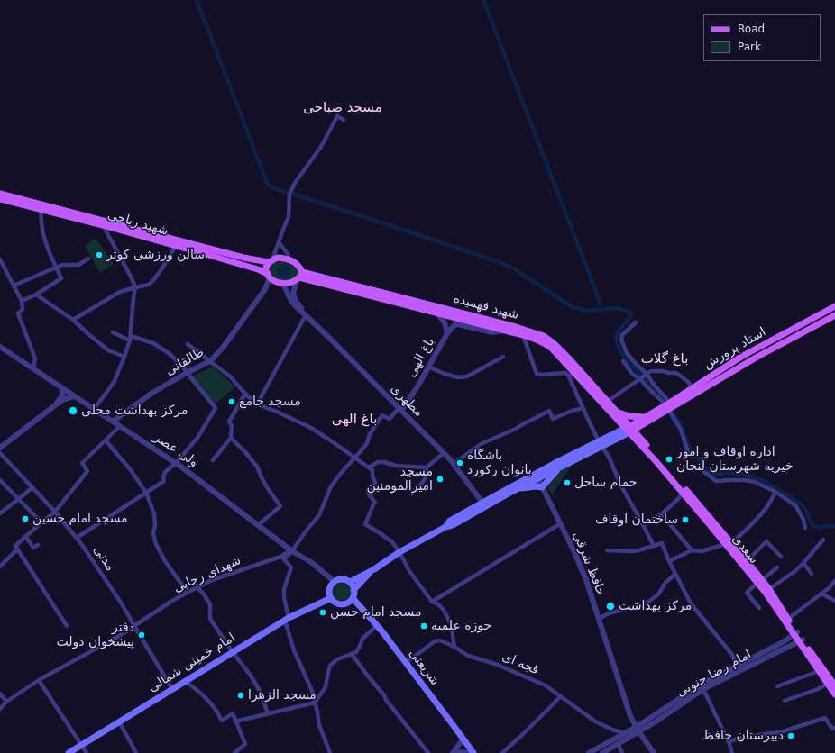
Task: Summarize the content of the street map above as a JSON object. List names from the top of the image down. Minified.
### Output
{"streets":{"main road":["شهید ریاحی","شهید فهمیده","استاد پرورش","سعدی","امام خمینی شمالی","شریعتی"],"street":["باغ الهی","طالقانی","مطهری","ولی عصر","مدنی","حافظ شرقی","شهدای رجایی","قجه ای","امام رضا جنوبی"]},"crossings":[["شهید ریاحی","شهید فهمیده"],["شهید فهمیده","استاد پرورش"],["شهید فهمیده","سعدی"],["استاد پرورش","سعدی"],["باغ الهی","مطهری"],["طالقانی","ولی عصر"],["ولی عصر","شهدای رجایی"],["ولی عصر","امام خمینی شمالی"],["ولی عصر","شریعتی"],["سعدی","امام رضا جنوبی"],["مدنی","شهدای رجایی"],["مدنی","امام خمینی شمالی"],["حافظ شرقی","امام رضا جنوبی"],["امام خمینی شمالی","شریعتی"],["قجه ای","شریعتی"]],"districts":["مسجد صباحی","باغ گلاب","باغ الهی"],"places":["سالن ورزشی کوثر","مسجد جامع","مرکز بهداشت محلی","اداره اوقاف و امور خیریه شهرستان لنجان","باشگاه بانوان رکورد","مسجد امیرالمومنین","حمام ساحل","مسجد امام حسین","ساختمان اوقاف","مرکز بهداشت","مسجد امام حسن","حوزه علمیه","دفتر پیشخوان دولت","مسجد الزهرا","دبیرستان حافظ"],"legend":["Road","Park"]}
